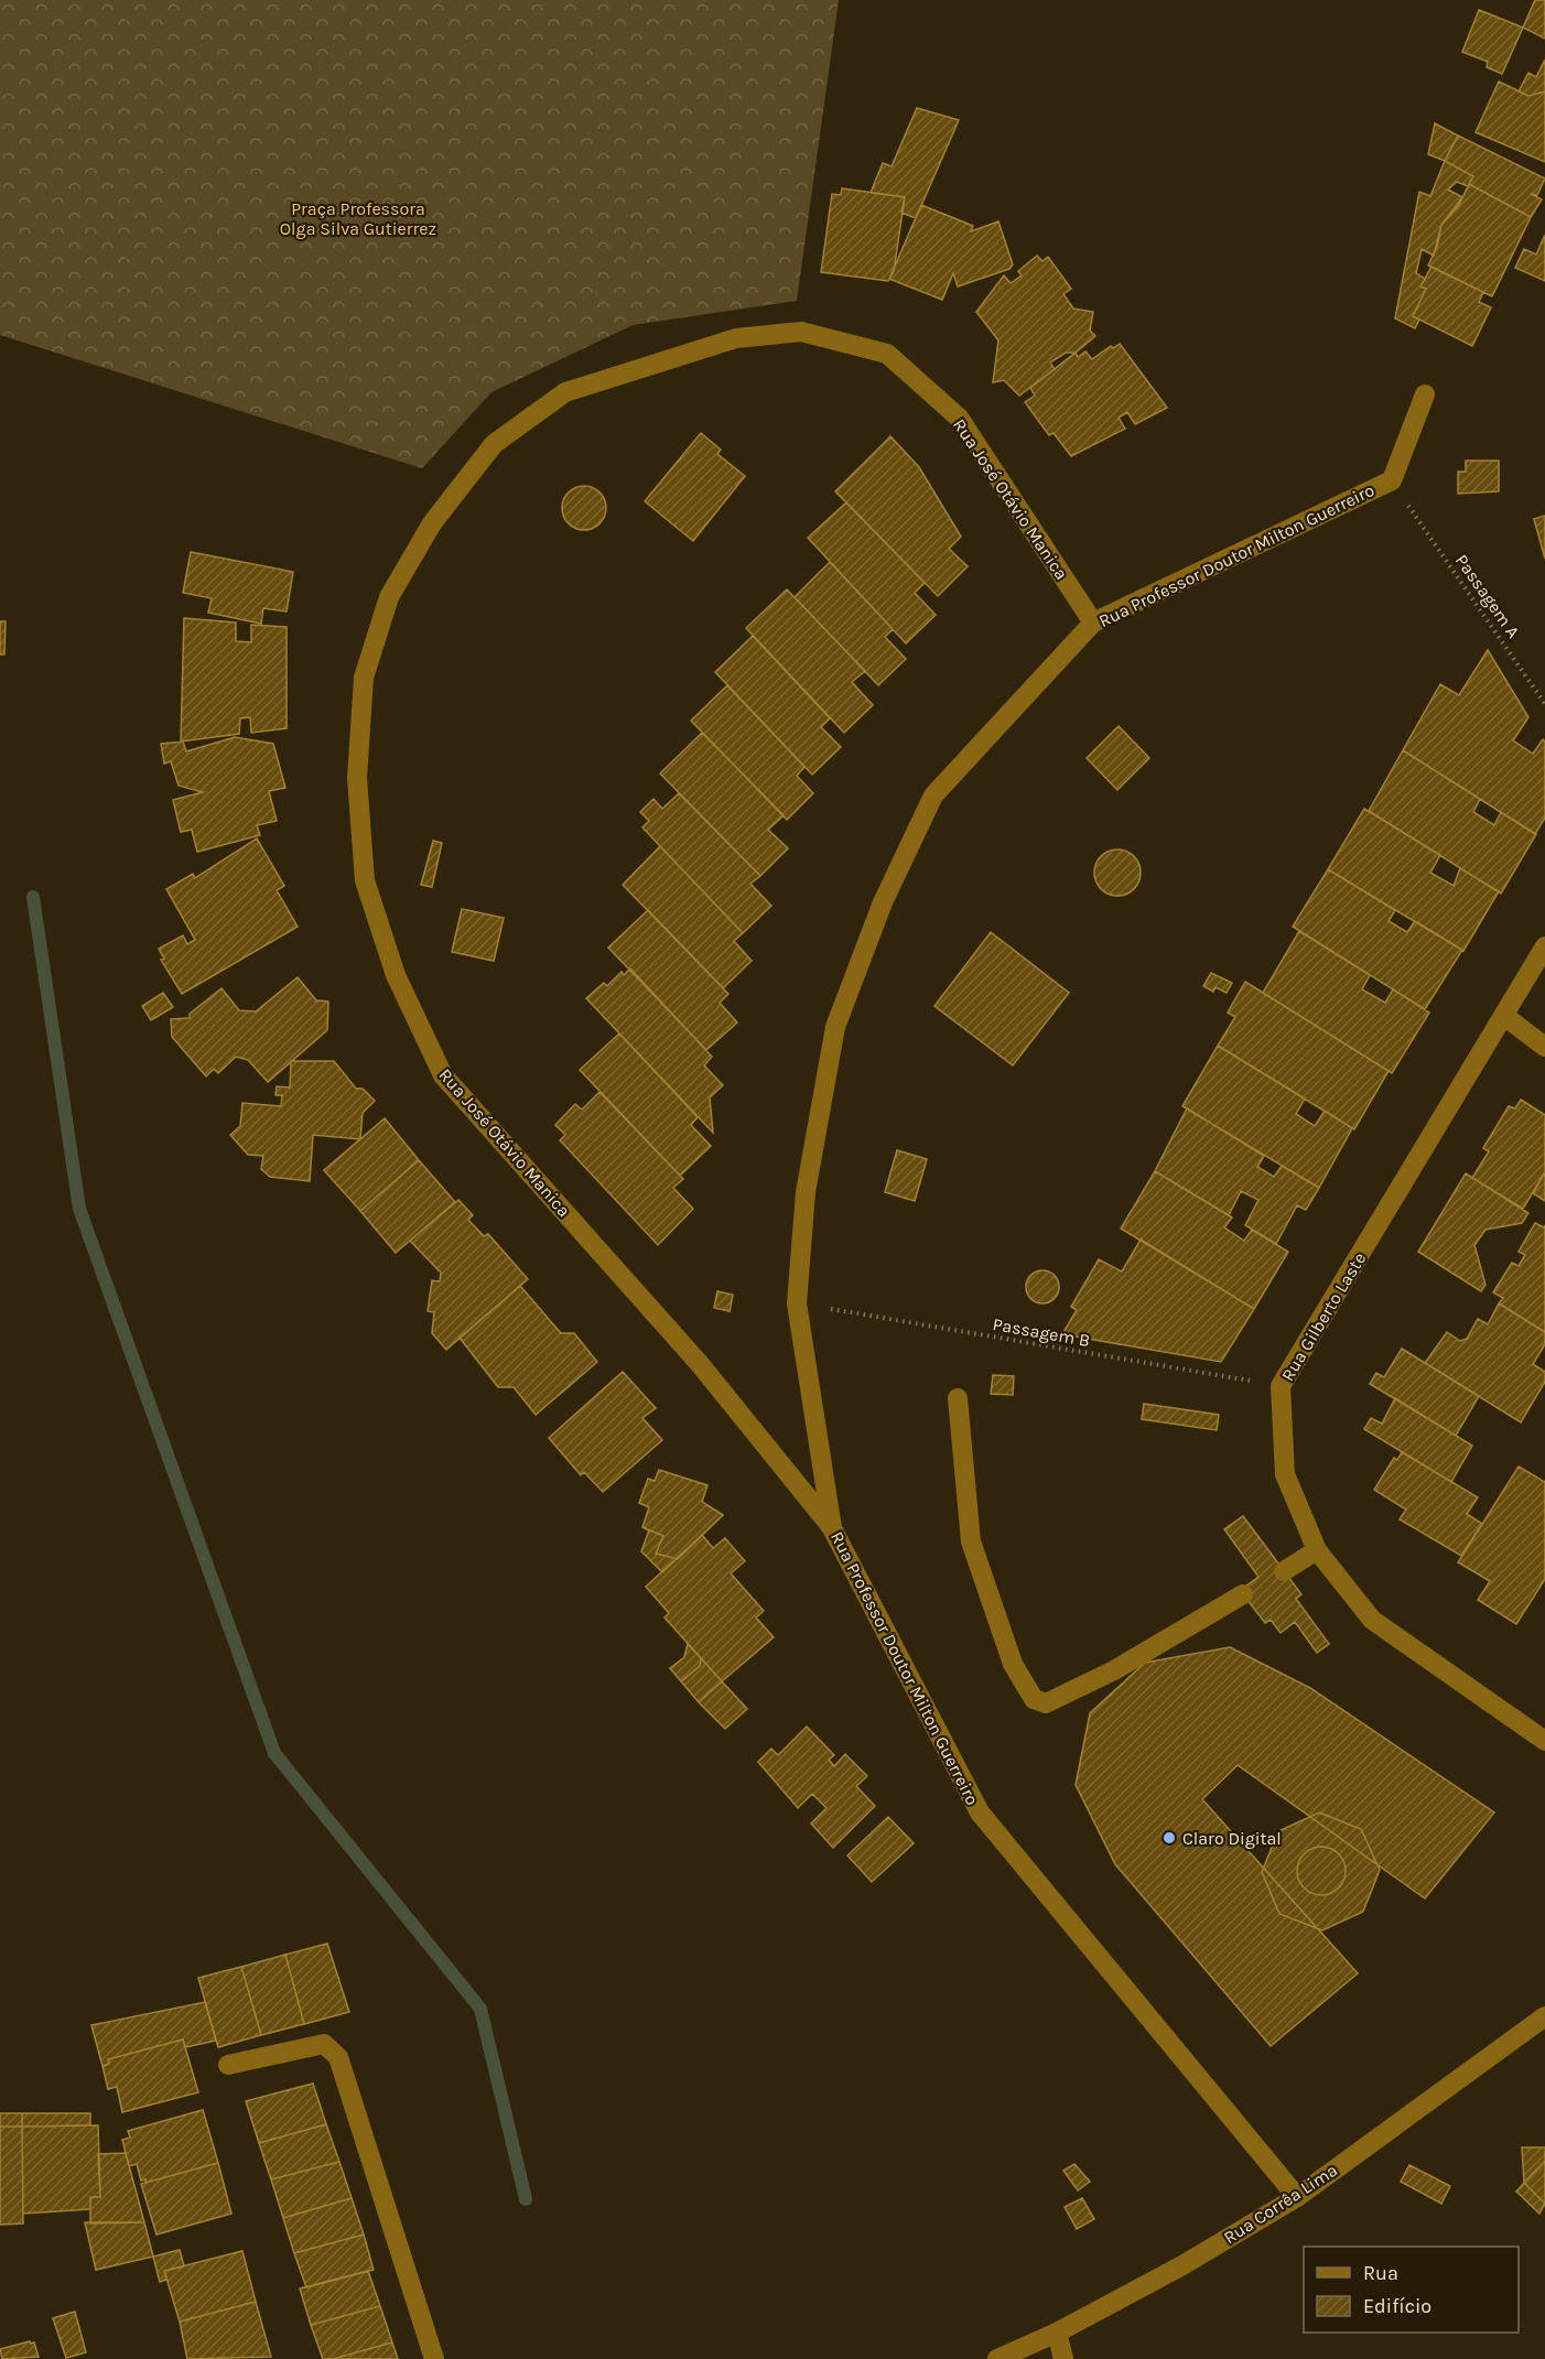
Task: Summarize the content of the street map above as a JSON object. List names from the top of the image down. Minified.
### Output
{"streets":{"street":["Rua José Otávio Manica","Rua Professor Doutor Milton Guerreiro","Rua Gilberto Laste","Rua Corrêa Lima"],"path":["Passagem A","Passagem B"]},"crossings":[["Rua José Otávio Manica","Rua Professor Doutor Milton Guerreiro"],["Rua Professor Doutor Milton Guerreiro","Passagem B"],["Rua Professor Doutor Milton Guerreiro","Rua Corrêa Lima"],["Rua Gilberto Laste","Passagem B"]],"parks":["Praça Professora Olga Silva Gutierrez"],"places":["Claro Digital"],"legend":["Rua","Edifício"]}
